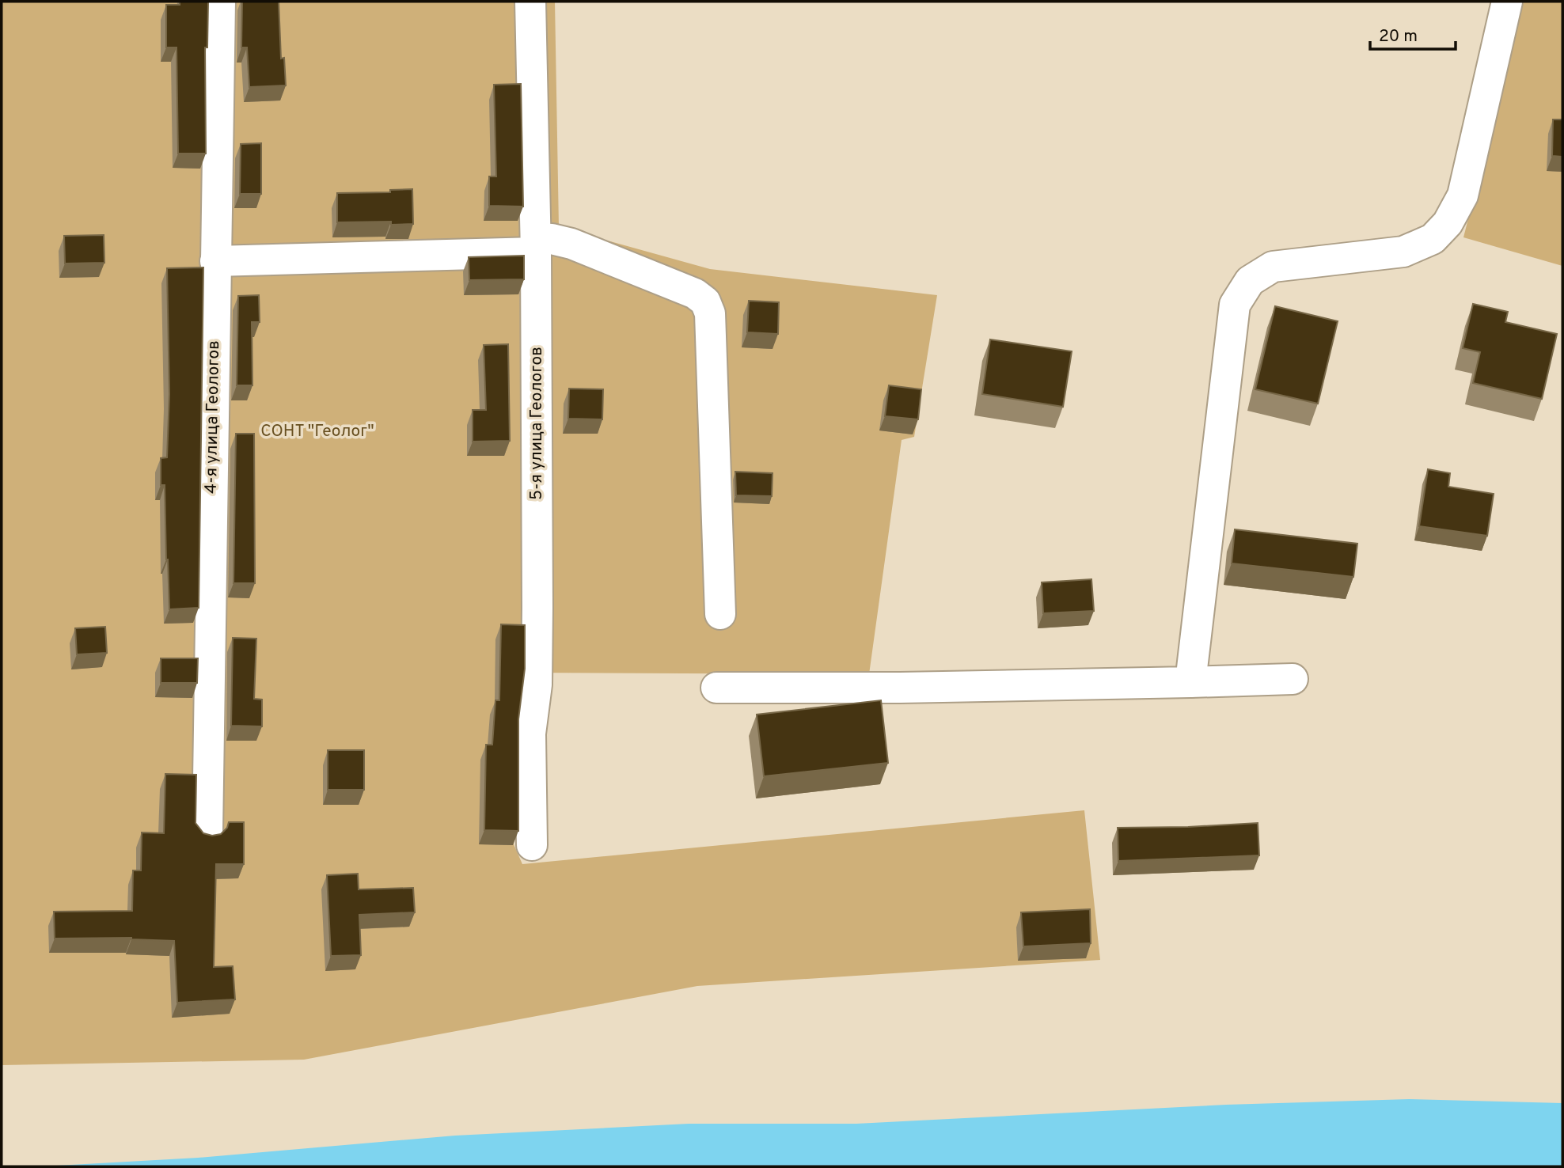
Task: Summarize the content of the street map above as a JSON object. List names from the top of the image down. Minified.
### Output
{"streets":{"street":["4-я улица Геологов","5-я улица Геологов"]},"parks":["СОНТ \"Геолог\""],"scale_bar":"20 m"}
